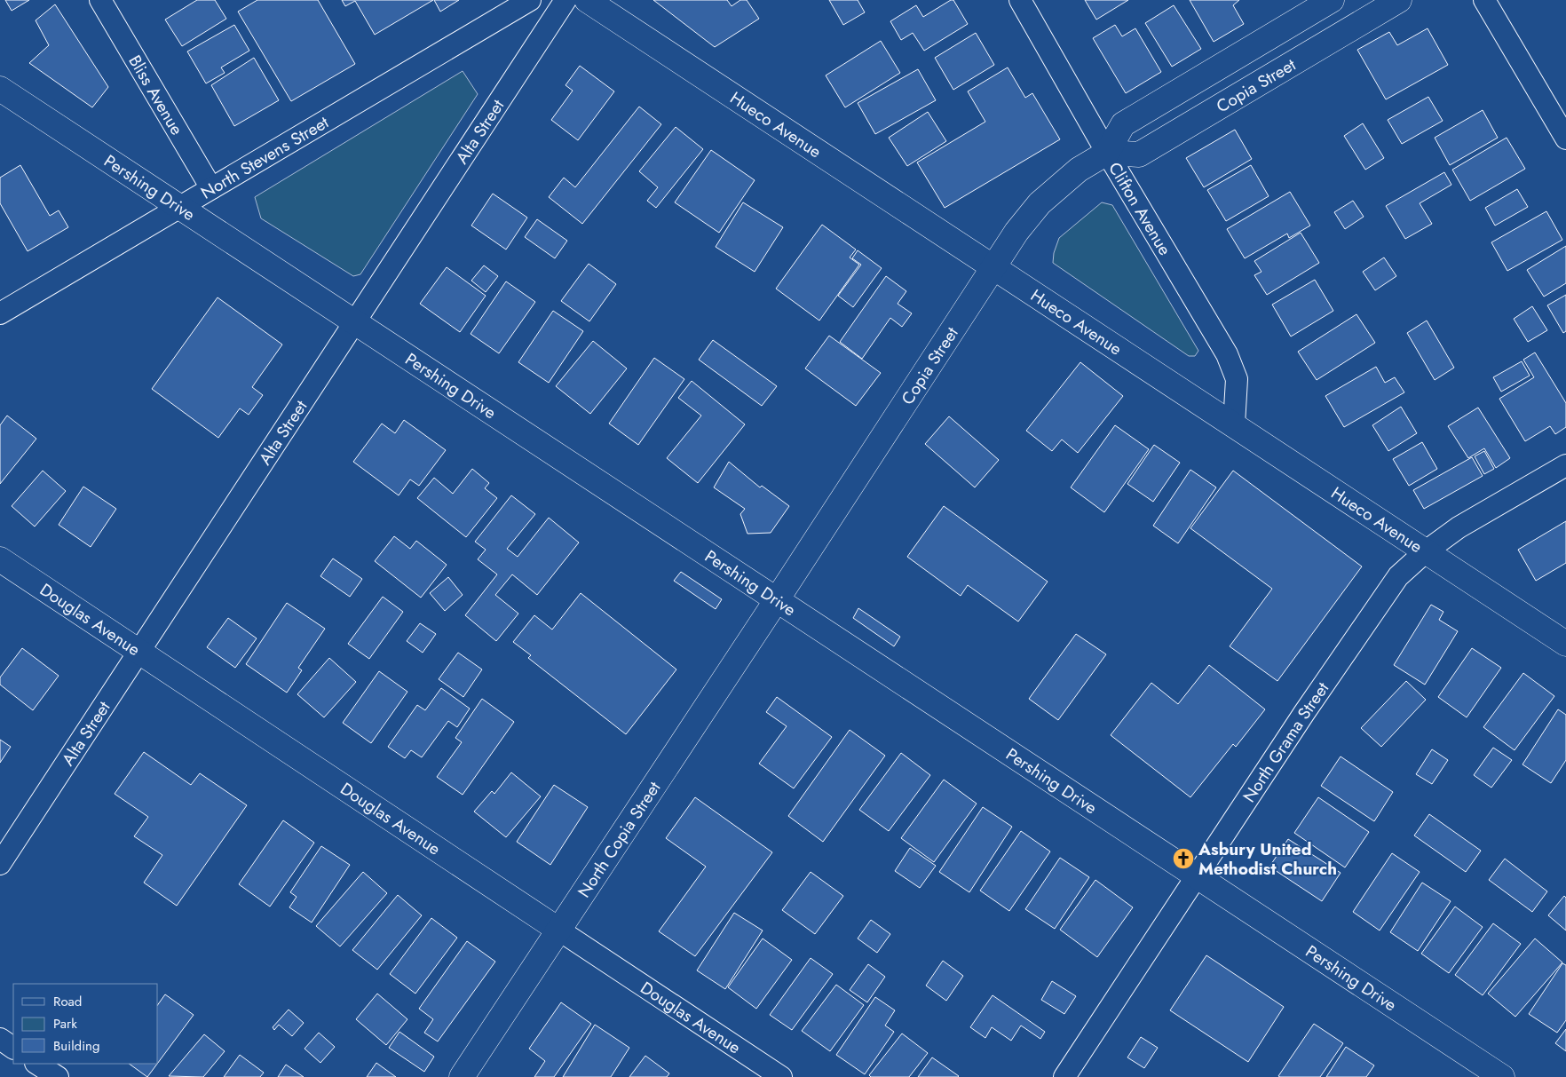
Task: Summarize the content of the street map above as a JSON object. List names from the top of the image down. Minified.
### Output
{"streets":{"main road":["Copia Street","Hueco Avenue","Pershing Drive","Douglas Avenue","North Copia Street"],"street":["Bliss Avenue","Alta Street","North Stevens Street","Clifton Avenue","North Grama Street"]},"crossings":[["Copia Street","Hueco Avenue"],["Copia Street","Pershing Drive"],["Copia Street","Clifton Avenue"],["Copia Street","North Copia Street"],["Bliss Avenue","North Stevens Street"],["Hueco Avenue","Clifton Avenue"],["Hueco Avenue","North Grama Street"],["Alta Street","Pershing Drive"],["Alta Street","Douglas Avenue"],["North Stevens Street","Pershing Drive"],["Pershing Drive","North Grama Street"],["Pershing Drive","North Copia Street"],["Douglas Avenue","North Copia Street"]],"places":{"church":["Asbury United Methodist Church"]},"legend":["Road","Park","Building"]}
